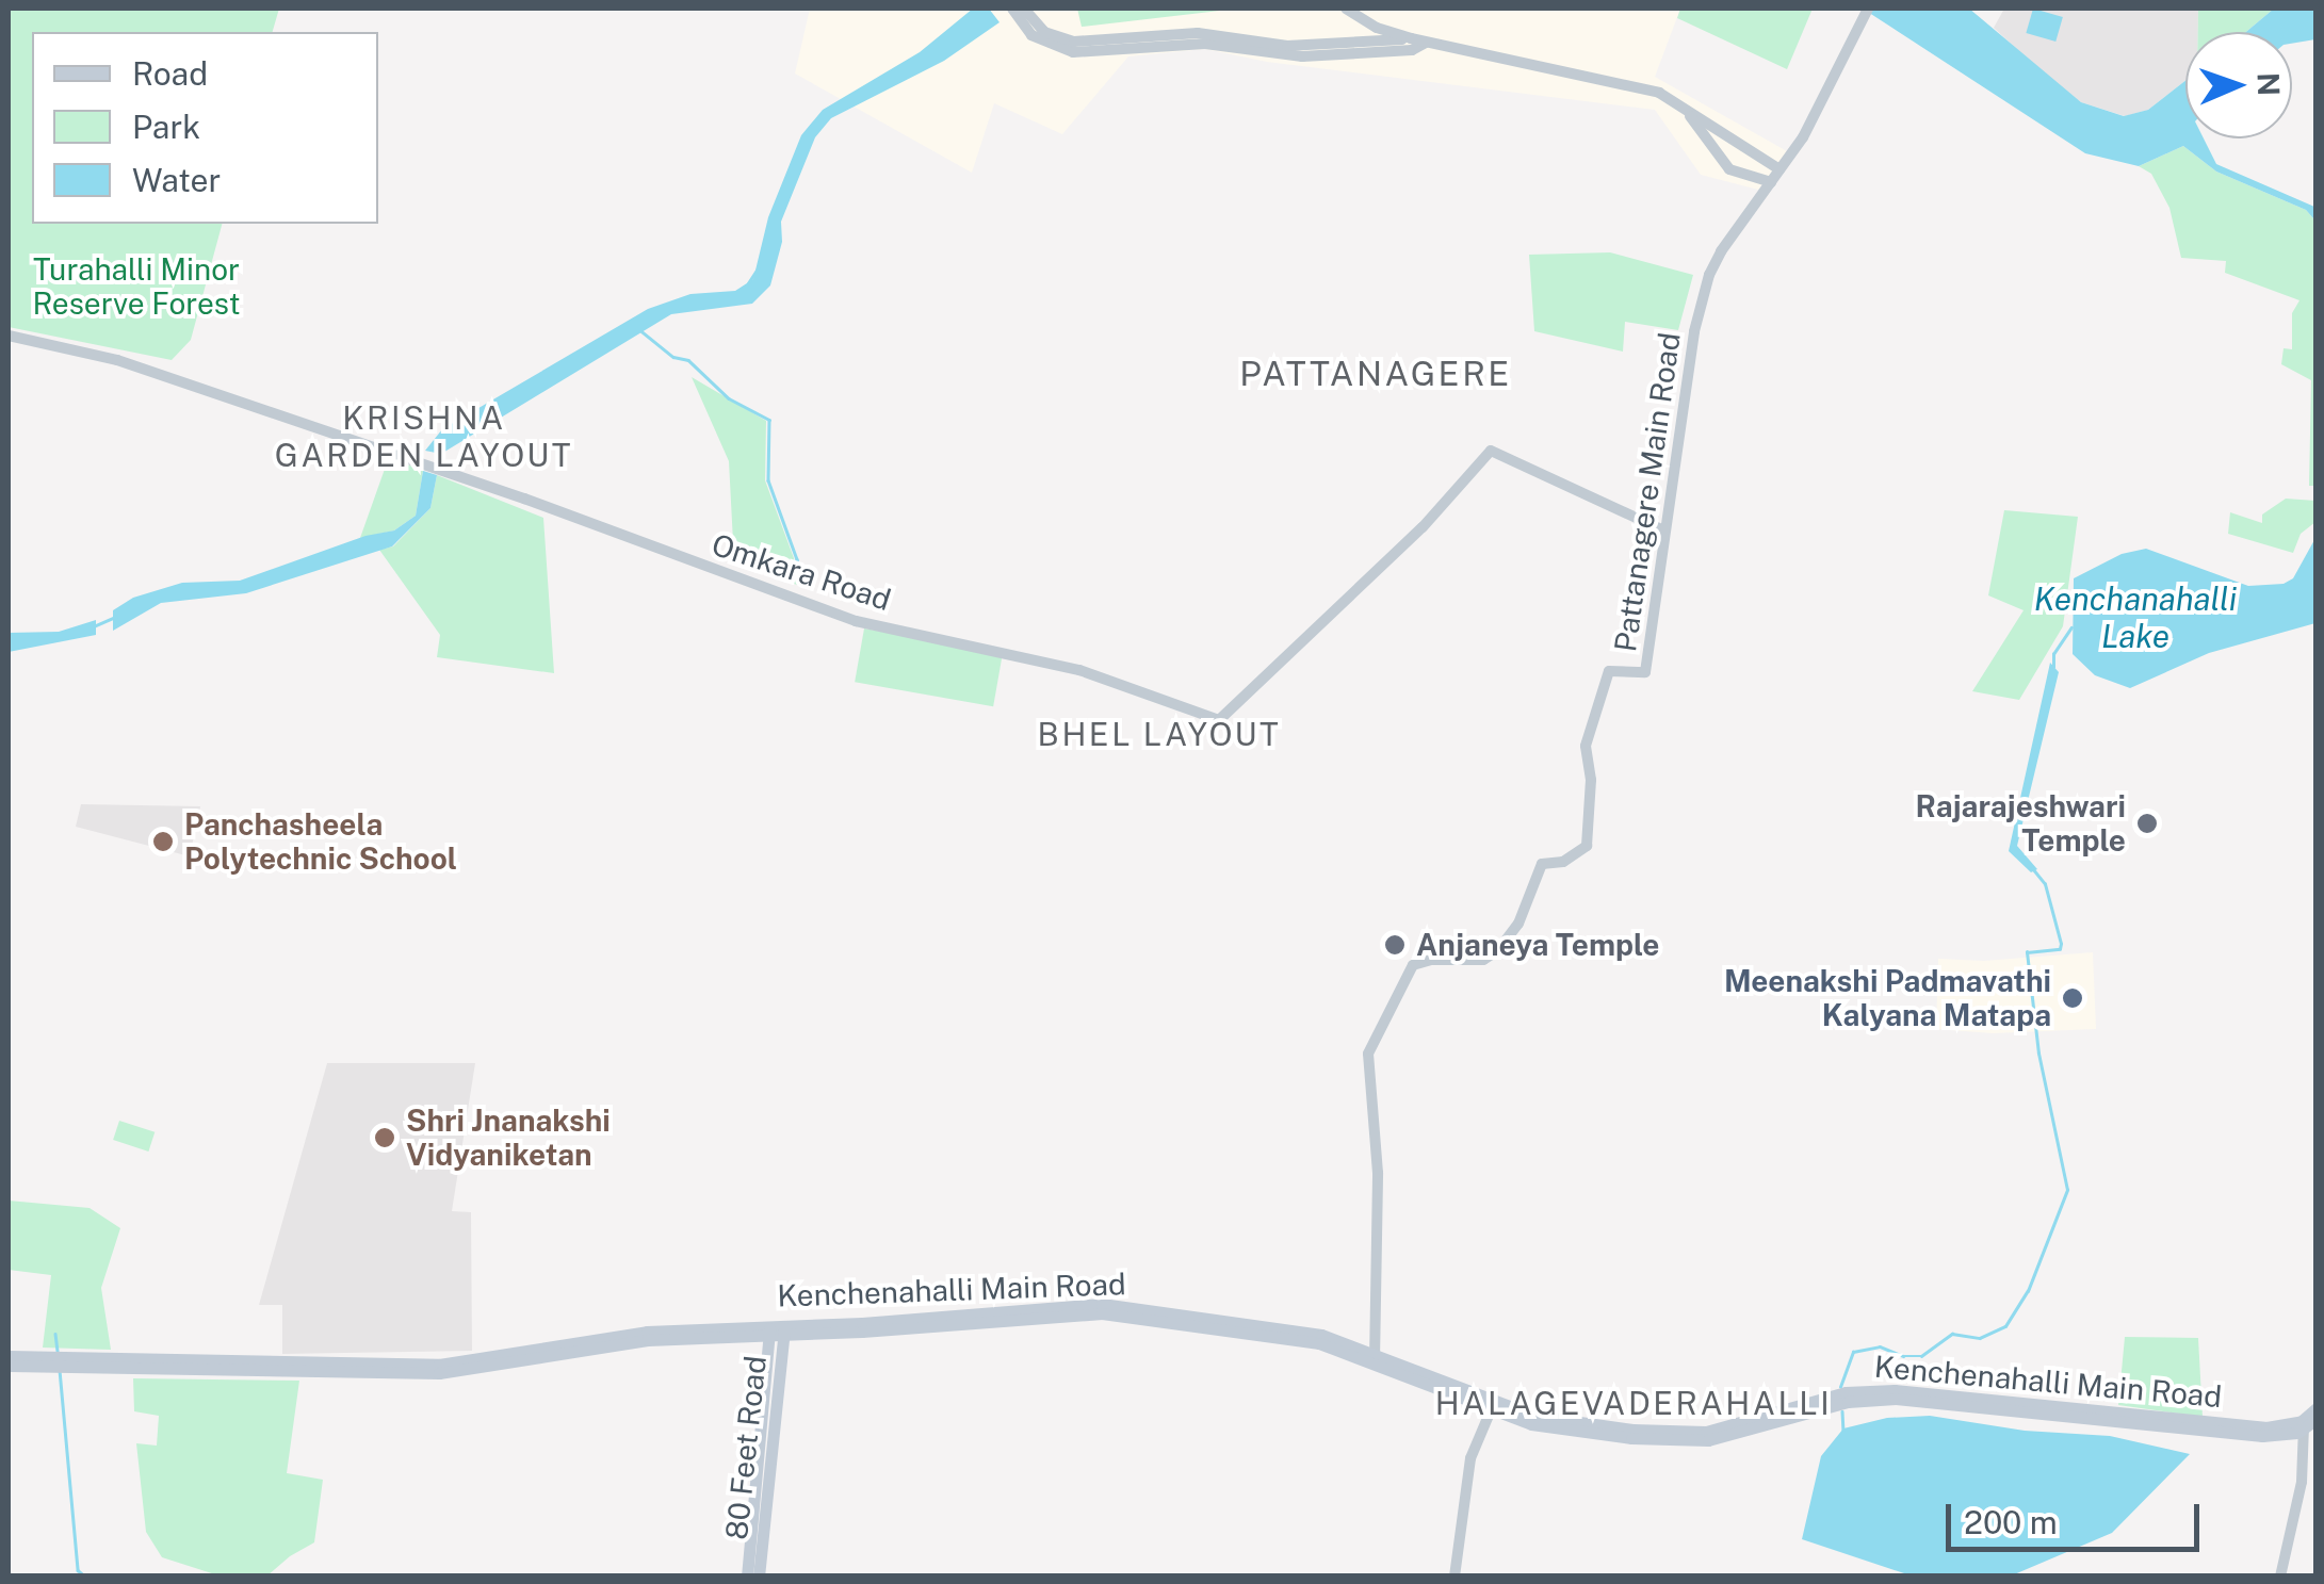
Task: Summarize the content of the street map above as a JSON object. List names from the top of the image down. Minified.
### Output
{"streets":{"main road":["Kenchenahalli Main Road","80 Feet Road"],"street":["Pattanagere Main Road","Omkara Road"]},"crossings":[["Pattanagere Main Road","Omkara Road"],["Pattanagere Main Road","Kenchenahalli Main Road"],["Kenchenahalli Main Road","80 Feet Road"]],"districts":["PATTANAGERE","KRISHNA GARDEN LAYOUT","BHEL LAYOUT","HALAGEVADERAHALLI"],"water":["Kenchanahalli Lake"],"parks":["Turahalli Minor Reserve Forest"],"places":["Rajarajeshwari Temple","Panchasheela Polytechnic School","Anjaneya Temple","Meenakshi Padmavathi Kalyana Matapa","Shri Jnanakshi Vidyaniketan"],"legend":["Road","Park","Water"],"scale_bar":"200 m","north":"right"}
